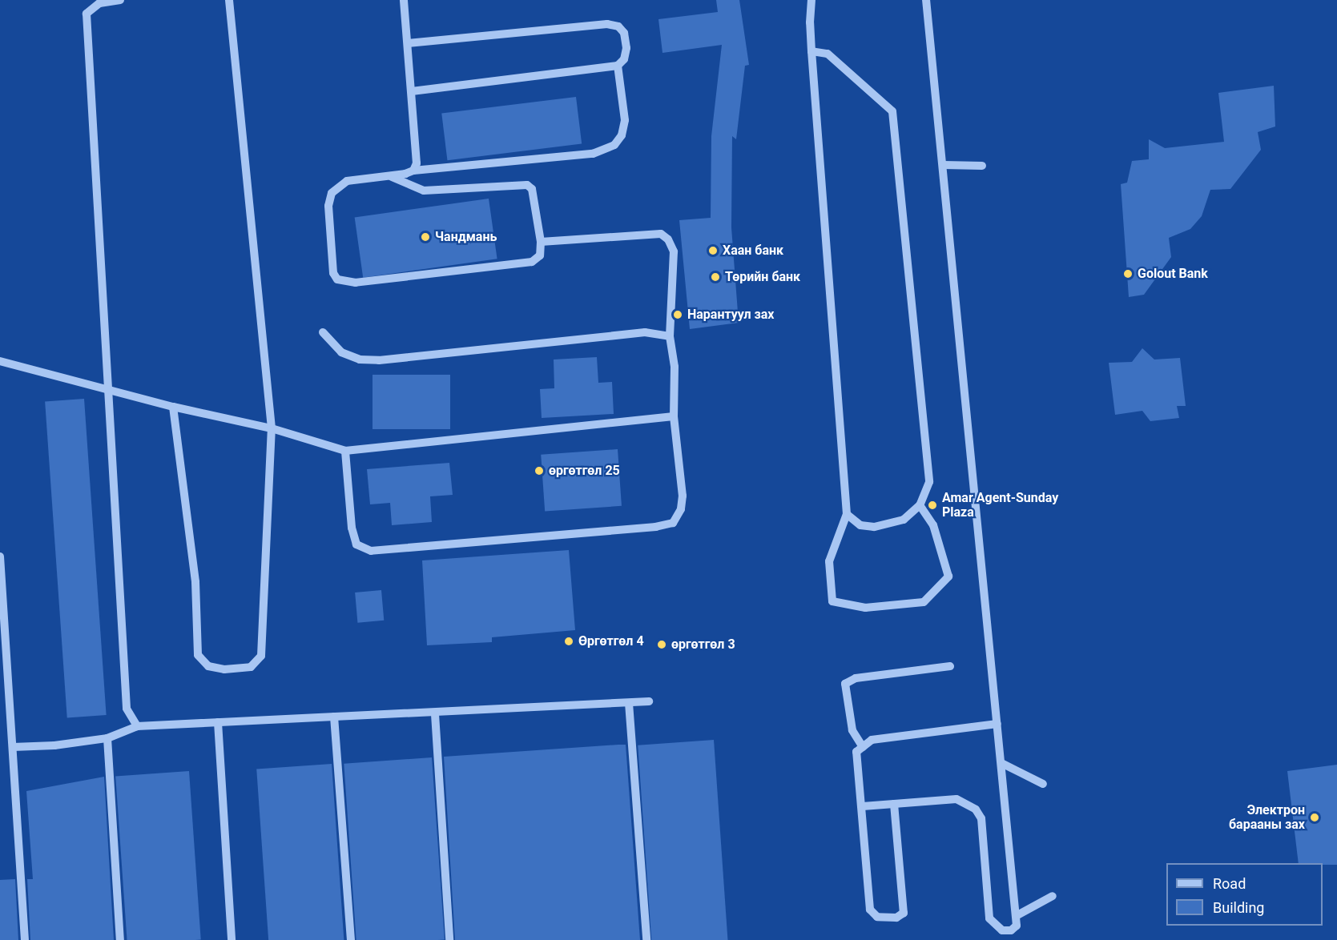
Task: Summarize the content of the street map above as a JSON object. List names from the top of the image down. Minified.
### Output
{"places":["Чандмань","Хаан банк","Golout Bank","Төрийн банк","Нарантуул зах","өргөтгөл 25","Amar Agent-Sunday Plaza","Өргөтгөл 4","өргөтгөл 3","Электрон барааны зах"],"legend":["Road","Building"]}
